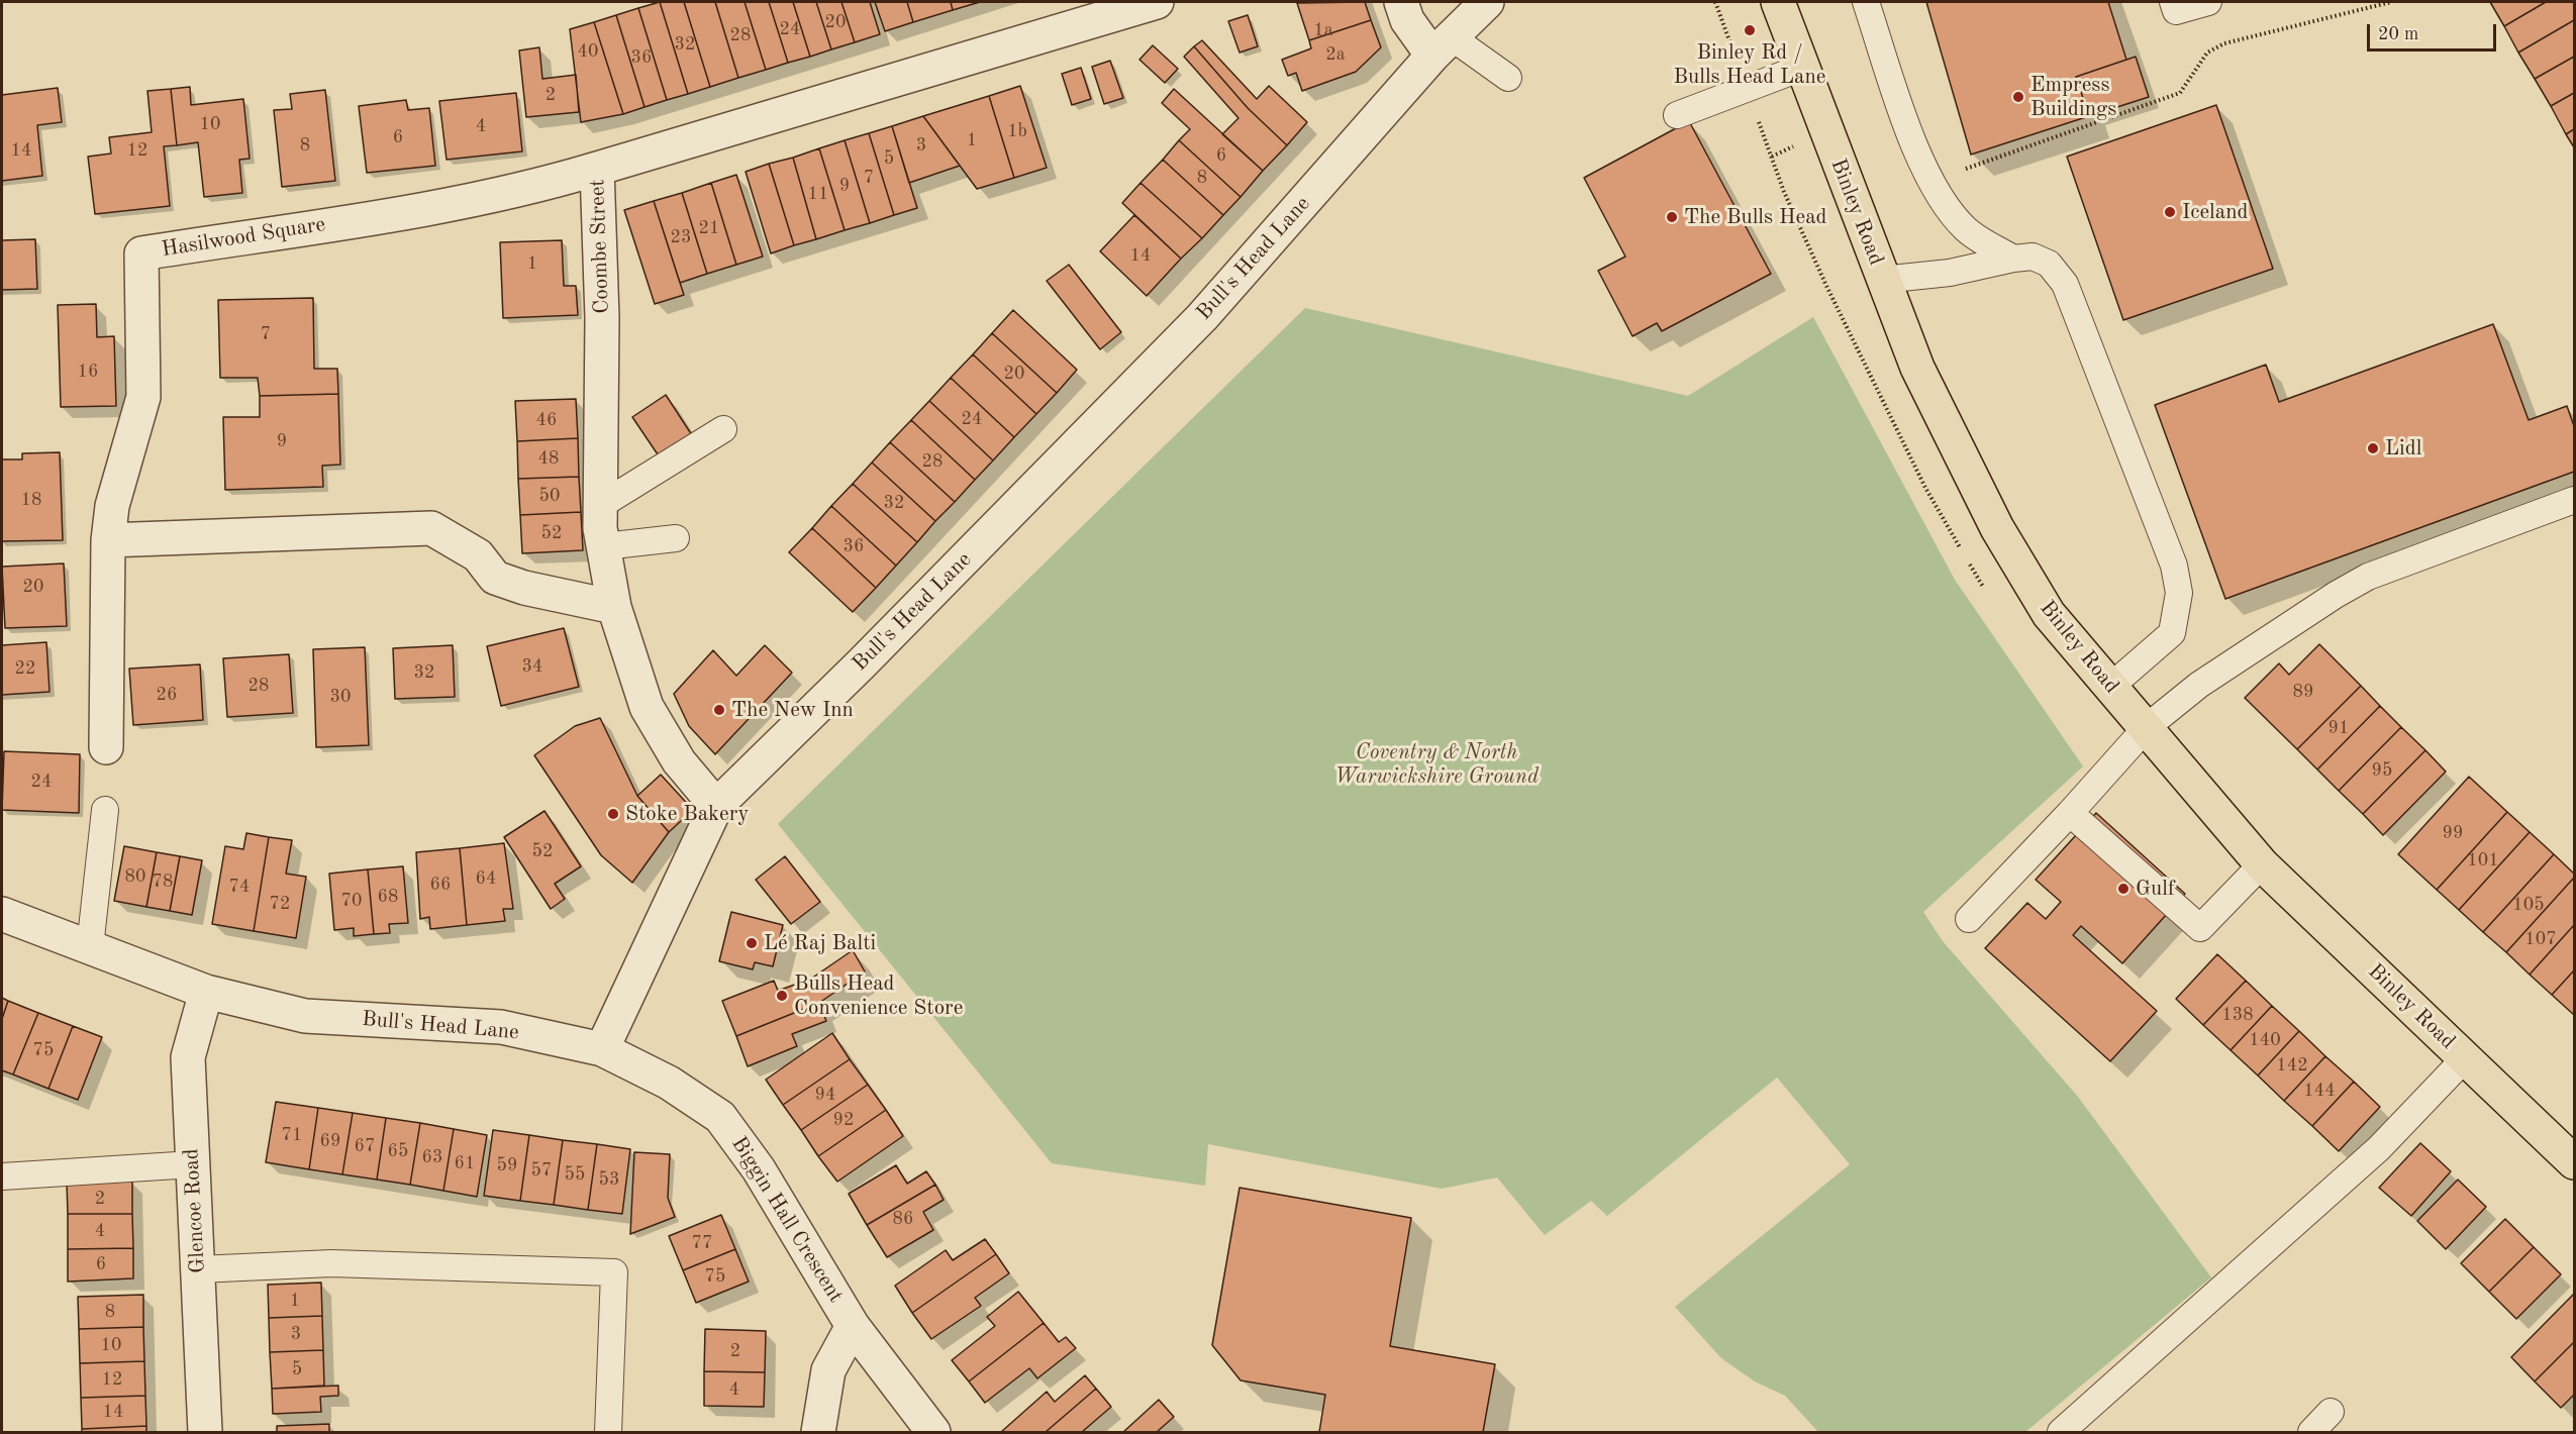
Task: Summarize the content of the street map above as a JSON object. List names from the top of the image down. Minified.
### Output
{"streets":{"main road":["Binley Road"],"street":["Hasilwood Square","Coombe Street","Bull's Head Lane","Glencoe Road","Biggin Hall Crescent"]},"crossings":[["Hasilwood Square","Coombe Street"],["Coombe Street","Bull's Head Lane"],["Bull's Head Lane","Glencoe Road"],["Bull's Head Lane","Biggin Hall Crescent"]],"parks":["Coventry & North Warwickshire Ground"],"places":["Binley Rd / Bulls Head Lane","Empress Buildings","Iceland","The Bulls Head","Lidl","The New Inn","Stoke Bakery","Gulf","Lé Raj Balti","Bulls Head Convenience Store"],"house_numbers":["20","24","1a","28","32","40","2a","36","2","10","4","1b","6","1","8","3","14","12","6","5","7","8","9","11","21","23","14","1","7","16","20","24","46","9","48","28","50","18","32","52","36","20","34","22","32","28","89","26","30","91","95","24","99","52","101","80","64","78","66","74","68","70","72","105","107","138","140","75","142","144","94","92","71","69","67","65","63","61","59","57","55","53","2","86","4","77","6","75","1","8","3","10","2","5","12","4","14"],"scale_bar":"20 m"}
